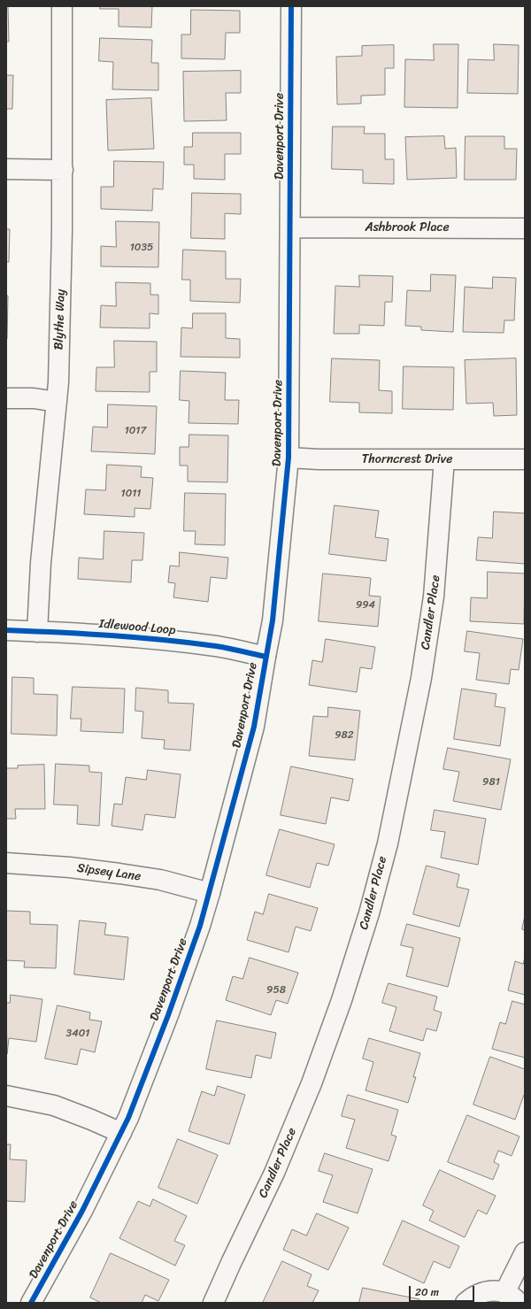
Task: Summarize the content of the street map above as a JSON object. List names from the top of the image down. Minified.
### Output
{"streets":{"street":["Davenport Drive","Ashbrook Place","Blythe Way","Thorncrest Drive","Candler Place","Idlewood Loop","Sipsey Lane"]},"crossings":[["Davenport Drive","Ashbrook Place"],["Davenport Drive","Thorncrest Drive"],["Davenport Drive","Idlewood Loop"],["Davenport Drive","Sipsey Lane"],["Blythe Way","Idlewood Loop"],["Thorncrest Drive","Candler Place"]],"house_numbers":["1035","1017","1011","994","982","981","958","3401"],"scale_bar":"20 m"}
